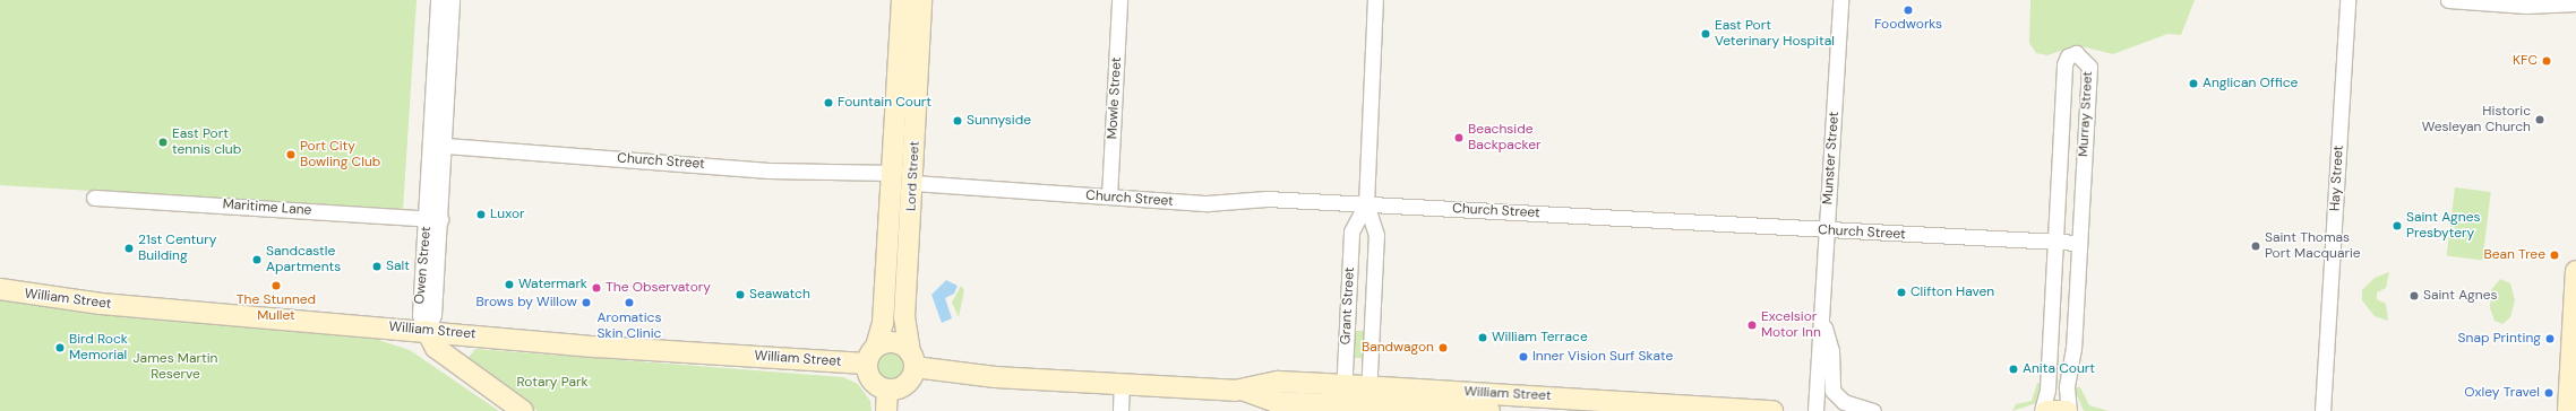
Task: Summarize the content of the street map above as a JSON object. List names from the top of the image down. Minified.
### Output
{"streets":{"street":["Mowle Street","Murray Street","Munster Street","Church Street","Lord Street","Hay Street","Maritime Lane","Owen Street","William Street","Grant Street"]},"crossings":[["Mowle Street","Church Street"],["Murray Street","Church Street"],["Munster Street","Church Street"],["Church Street","Lord Street"],["Church Street","Owen Street"],["Church Street","Grant Street"],["Lord Street","William Street"],["Maritime Lane","Owen Street"],["Owen Street","William Street"],["William Street","Grant Street"]],"parks":["James Martin Reserve","Rotary Park"],"places":["Foodworks","East Port Veterinary Hospital","KFC","Anglican Office","Fountain Court","Historic Wesleyan Church","Sunnyside","Beachside Backpacker","East Port tennis club","Port City Bowling Club","Luxor","Saint Agnes Presbytery","Saint Thomas Port Macquarie","21st Century Building","Bean Tree","Sandcastle Apartments","Salt","Watermark","The Stunned Mullet","The Observatory","Clifton Haven","Seawatch","Saint Agnes","Brows by Willow","Aromatics Skin Clinic","Excelsior Motor Inn","William Terrace","Snap Printing","Bird Rock Memorial","Bandwagon","Inner Vision Surf Skate","Anita Court","Oxley Travel"]}
